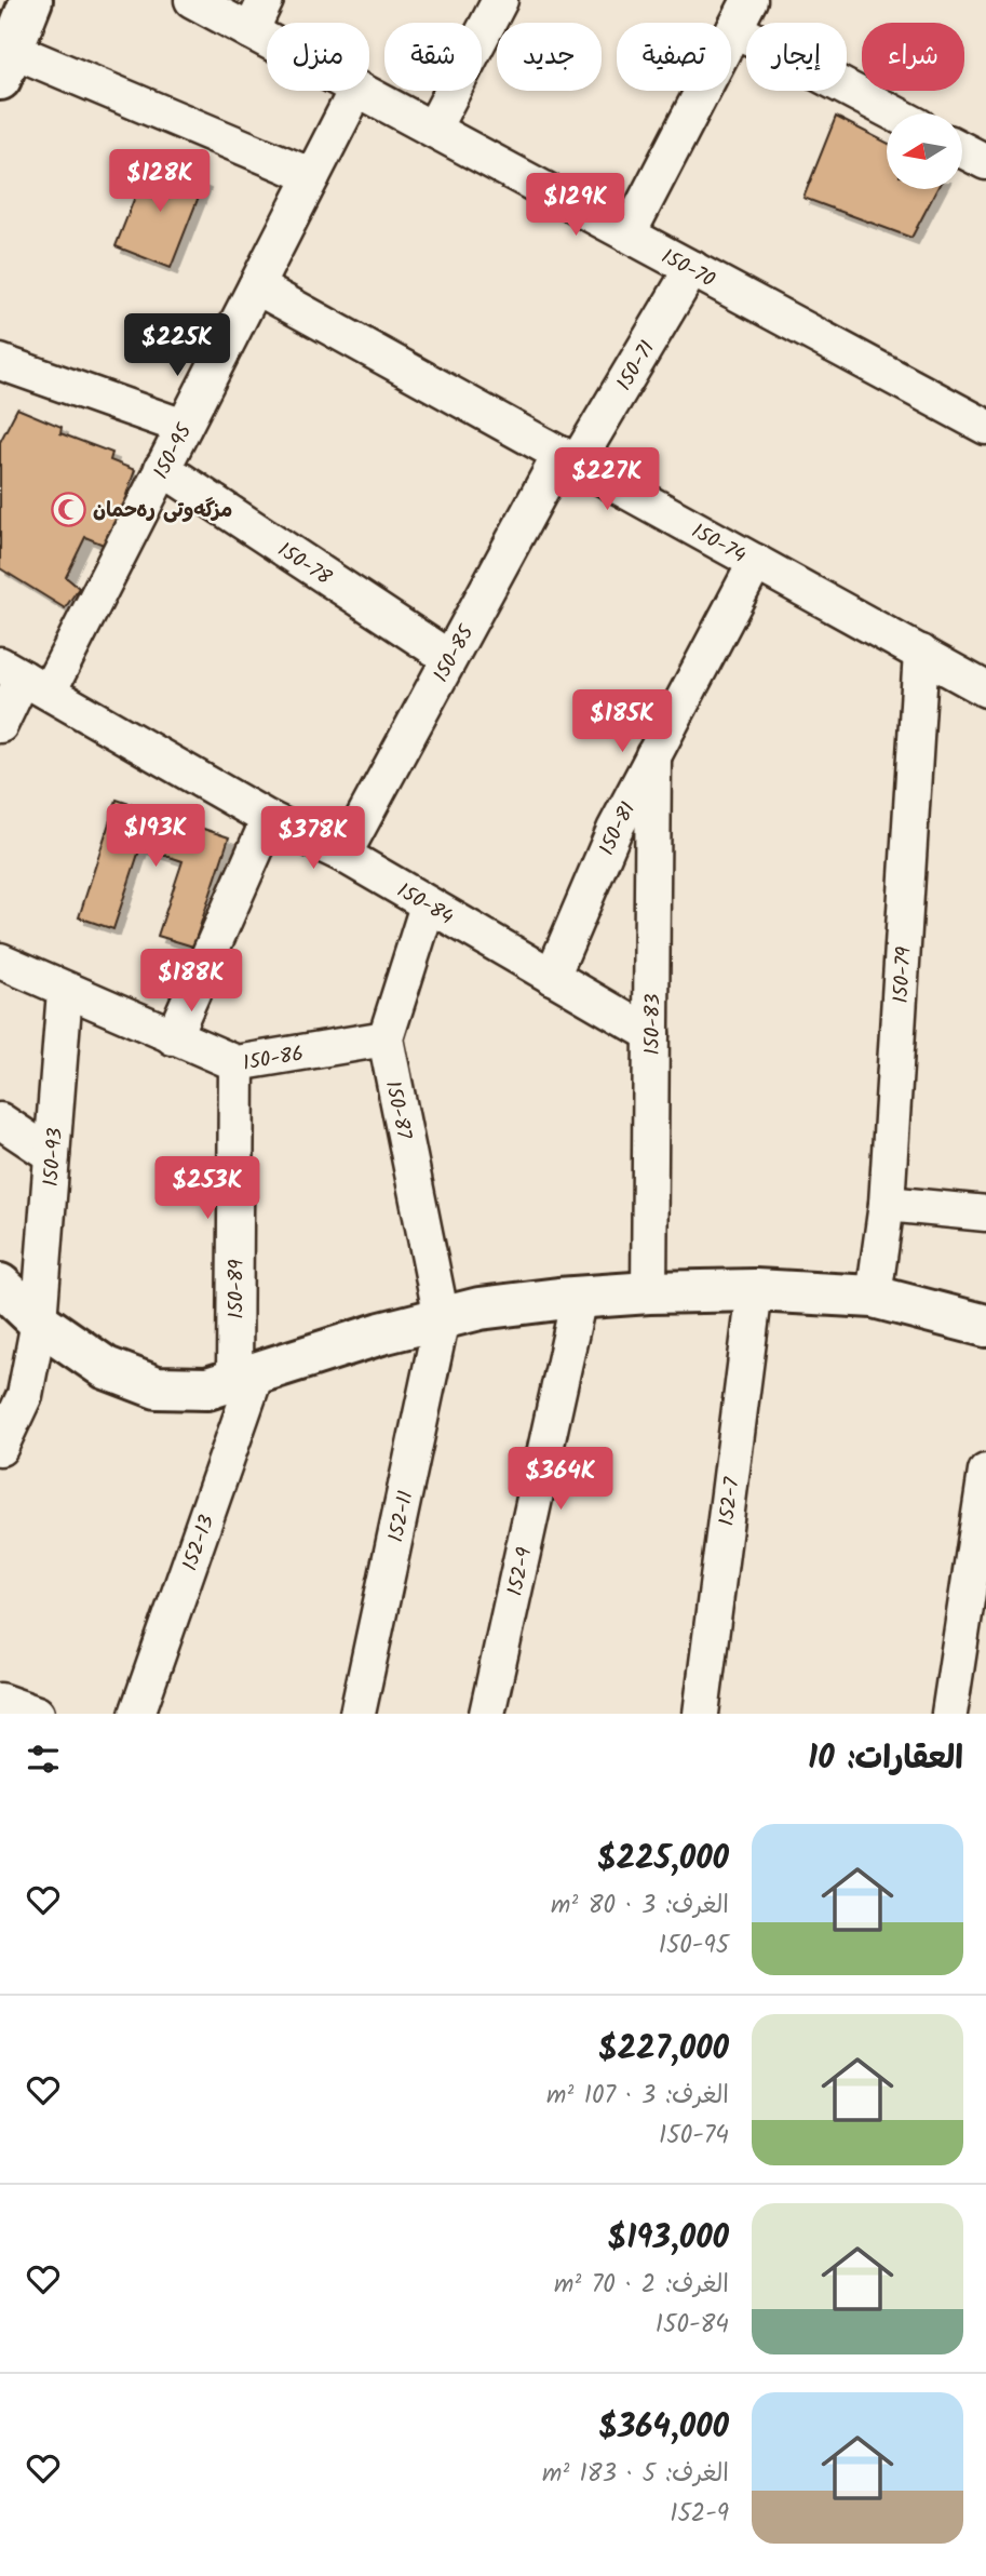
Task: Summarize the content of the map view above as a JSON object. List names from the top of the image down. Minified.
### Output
{"streets":{"street":["150-70","150-71","150-95","150-74","150-78","150-85","150-81","150-84","150-79","150-83","150-86","150-87","150-93","150-89","152-7","152-11","152-13","152-9"]},"crossings":[["150-70","150-71"],["150-71","150-74"],["150-71","150-85"],["150-95","150-74"],["150-95","150-78"],["150-95","150-84"],["150-74","150-85"],["150-74","150-81"],["150-74","150-79"],["150-78","150-85"],["150-85","150-84"],["150-81","150-84"],["150-81","150-83"],["150-84","150-83"],["150-84","150-87"],["150-86","150-87"],["150-86","150-93"],["150-86","150-89"],["150-87","152-11"],["150-89","152-13"]],"places":{"mosque":["مزگەوتی رەحمان"]},"north":"left","page":{"chip":["شراء","إيجار","تصفية","جديد","شقة","منزل"],"price":["$128K","$129K","$225K","$227K","$185K","$193K","$378K","$188K","$253K","$364K"],"heading":"العقارات: 10","list":[{"name":"$225,000","note":"الغرف: 3 · 80 m² · 150-95"},{"name":"$227,000","note":"الغرف: 3 · 107 m² · 150-74"},{"name":"$193,000","note":"الغرف: 2 · 70 m² · 150-84"},{"name":"$364,000","note":"الغرف: 5 · 183 m² · 152-9"}]}}
